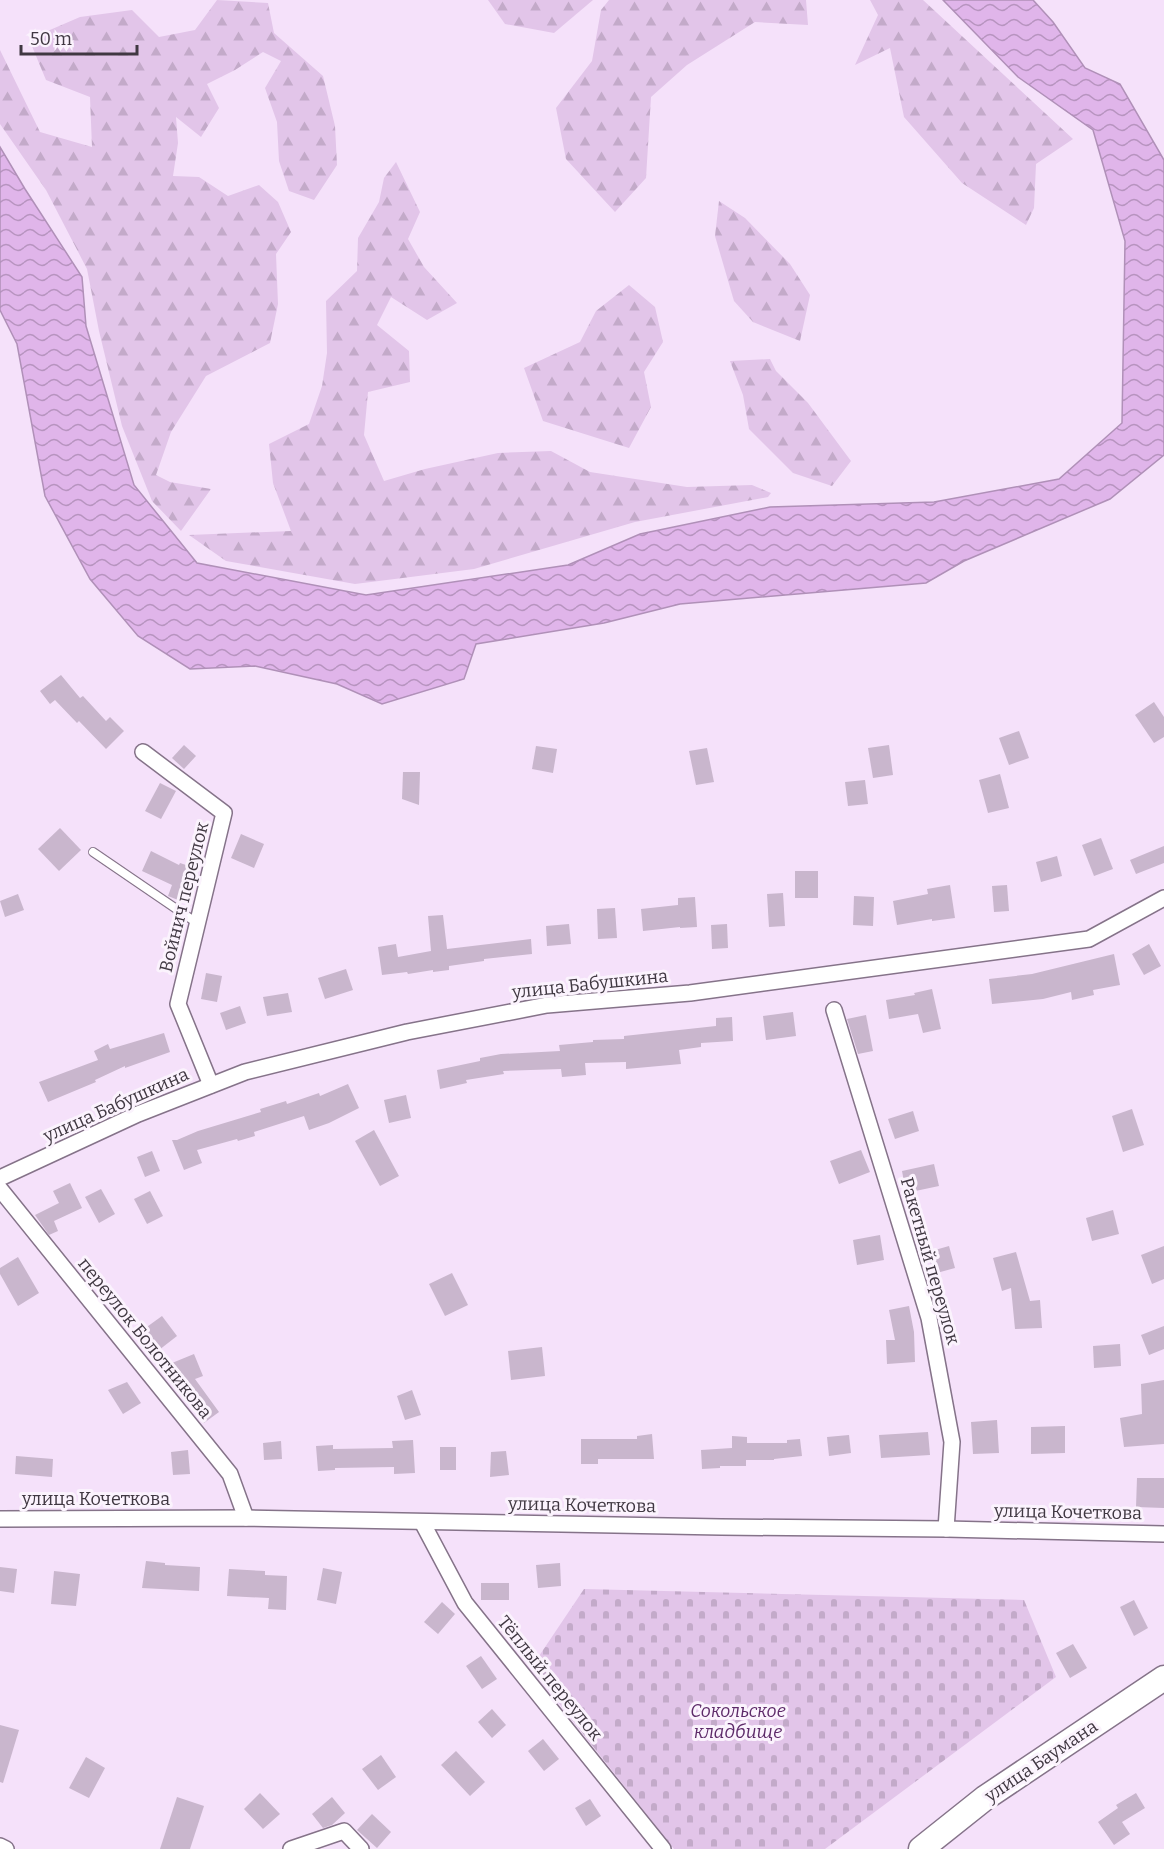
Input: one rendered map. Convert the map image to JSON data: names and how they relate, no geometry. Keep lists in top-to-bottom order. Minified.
{"streets":{"main road":["улица Баумана"],"street":["Войнич переулок","улица Бабушкина","Ракетный переулок","переулок Болотникова","улица Кочеткова","Тёплый переулок"]},"crossings":[["Войнич переулок","улица Бабушкина"],["Ракетный переулок","улица Кочеткова"],["переулок Болотникова","улица Кочеткова"],["улица Кочеткова","Тёплый переулок"]],"parks":["Сокольское кладбище"],"scale_bar":"50 m"}
